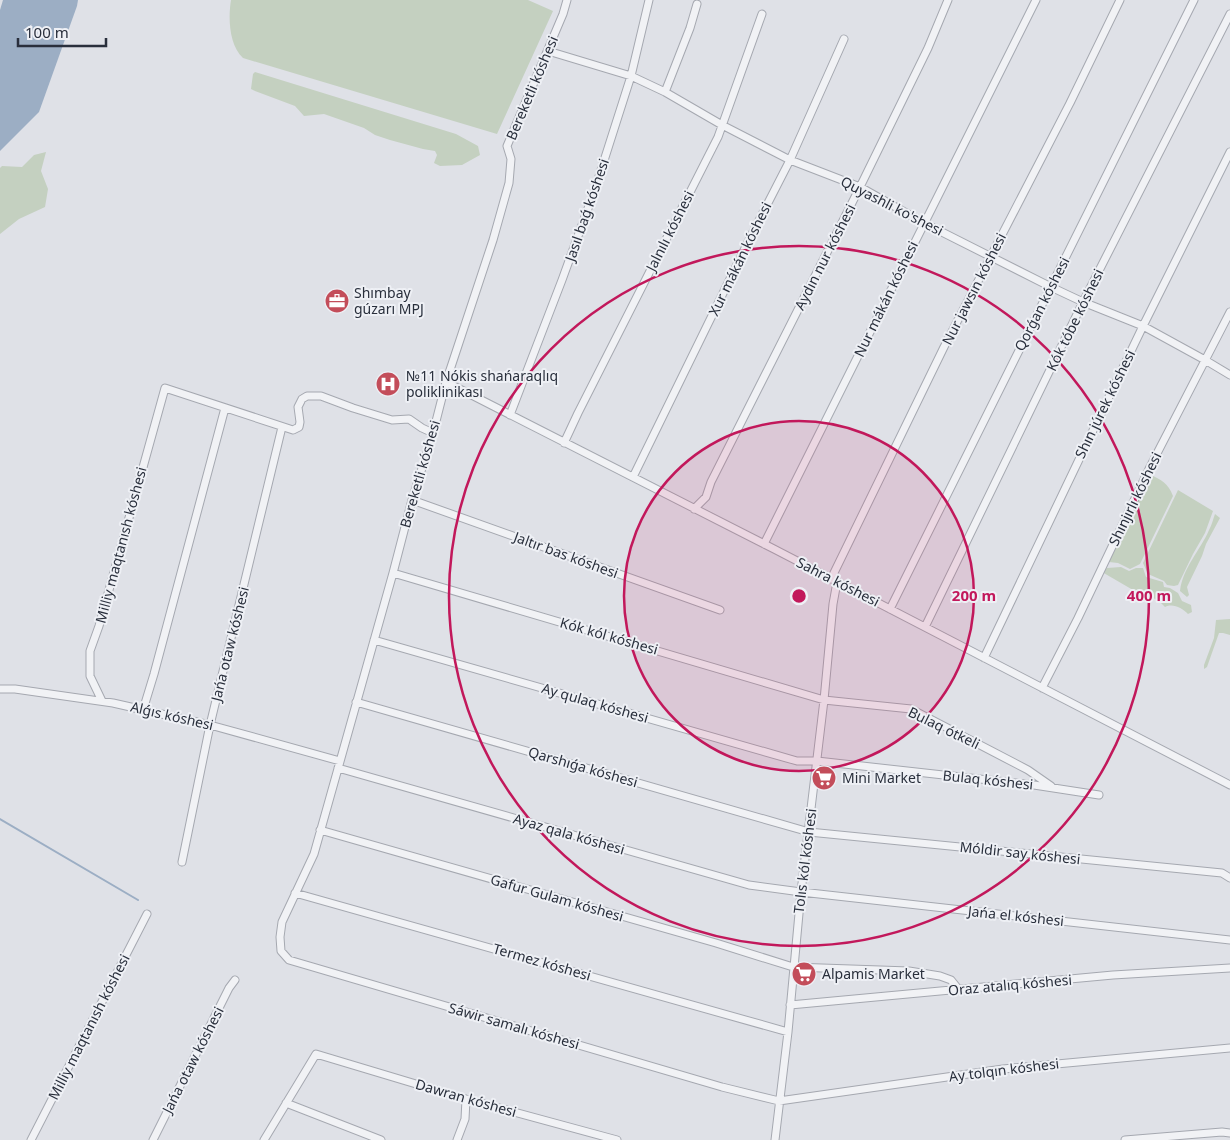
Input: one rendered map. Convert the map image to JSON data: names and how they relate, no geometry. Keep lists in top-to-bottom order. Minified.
{"streets":{"street":["Bereketli kóshesi","Quyashli ko'shesi","Jasıl baǵ kóshesi","Jalnılı kóshesi","Aydın nur kóshesi","Xur mákán kóshesi","Nur jawsın kóshesi","Nur mákán kóshesi","Qorǵan kóshesi","Kók tóbe kóshesi","Shın júrek kóshesi","Shınjırlı kóshesi","Milliy maqtanısh kóshesi","Jaltır bas kóshesi","Sahra kóshesi","Kók kól kóshesi","Jańa otaw kóshesi","Ay qulaq kóshesi","Alǵıs kóshesi","Bulaq ótkeli","Qarshıǵa kóshesi","Bulaq kóshesi","Ayaz qala kóshesi","Móldir say kóshesi","Tolıs kól kóshesi","Gafur Gulam kóshesi","Jańa el kóshesi","Termez kóshesi","Oraz atalıq kóshesi","Sáwir samalı kóshesi","Ay tolqın kóshesi","Dawran kóshesi"]},"crossings":[["Bereketli kóshesi","Quyashli ko'shesi"],["Bereketli kóshesi","Jaltır bas kóshesi"],["Bereketli kóshesi","Sahra kóshesi"],["Bereketli kóshesi","Kók kól kóshesi"],["Bereketli kóshesi","Ay qulaq kóshesi"],["Bereketli kóshesi","Alǵıs kóshesi"],["Bereketli kóshesi","Qarshıǵa kóshesi"],["Bereketli kóshesi","Ayaz qala kóshesi"],["Bereketli kóshesi","Gafur Gulam kóshesi"],["Bereketli kóshesi","Termez kóshesi"],["Bereketli kóshesi","Sáwir samalı kóshesi"],["Quyashli ko'shesi","Jasıl baǵ kóshesi"],["Quyashli ko'shesi","Jalnılı kóshesi"],["Quyashli ko'shesi","Aydın nur kóshesi"],["Quyashli ko'shesi","Xur mákán kóshesi"],["Quyashli ko'shesi","Nur jawsın kóshesi"],["Quyashli ko'shesi","Nur mákán kóshesi"],["Quyashli ko'shesi","Qorǵan kóshesi"],["Quyashli ko'shesi","Kók tóbe kóshesi"],["Quyashli ko'shesi","Shın júrek kóshesi"],["Quyashli ko'shesi","Shınjırlı kóshesi"],["Jasıl baǵ kóshesi","Sahra kóshesi"],["Jalnılı kóshesi","Sahra kóshesi"],["Aydın nur kóshesi","Sahra kóshesi"],["Xur mákán kóshesi","Sahra kóshesi"],["Nur jawsın kóshesi","Sahra kóshesi"],["Nur jawsın kóshesi","Tolıs kól kóshesi"],["Nur mákán kóshesi","Sahra kóshesi"],["Qorǵan kóshesi","Sahra kóshesi"],["Kók tóbe kóshesi","Sahra kóshesi"],["Shın júrek kóshesi","Sahra kóshesi"],["Shınjırlı kóshesi","Sahra kóshesi"],["Milliy maqtanısh kóshesi","Alǵıs kóshesi"],["Sahra kóshesi","Tolıs kól kóshesi"],["Kók kól kóshesi","Bulaq ótkeli"],["Kók kól kóshesi","Tolıs kól kóshesi"],["Jańa otaw kóshesi","Alǵıs kóshesi"],["Ay qulaq kóshesi","Bulaq kóshesi"],["Ay qulaq kóshesi","Tolıs kól kóshesi"],["Alǵıs kóshesi","Ayaz qala kóshesi"],["Bulaq ótkeli","Bulaq kóshesi"],["Bulaq ótkeli","Tolıs kól kóshesi"],["Qarshıǵa kóshesi","Móldir say kóshesi"],["Qarshıǵa kóshesi","Tolıs kól kóshesi"],["Bulaq kóshesi","Tolıs kól kóshesi"],["Ayaz qala kóshesi","Tolıs kól kóshesi"],["Ayaz qala kóshesi","Jańa el kóshesi"],["Móldir say kóshesi","Tolıs kól kóshesi"],["Tolıs kól kóshesi","Gafur Gulam kóshesi"],["Tolıs kól kóshesi","Jańa el kóshesi"],["Tolıs kól kóshesi","Termez kóshesi"],["Tolıs kól kóshesi","Oraz atalıq kóshesi"],["Tolıs kól kóshesi","Sáwir samalı kóshesi"],["Tolıs kól kóshesi","Ay tolqın kóshesi"],["Gafur Gulam kóshesi","Oraz atalıq kóshesi"],["Sáwir samalı kóshesi","Ay tolqın kóshesi"]],"places":{"office":["Shımbay gúzarı MPJ"],"hospital":["№11 Nókis shańaraqlıq poliklinikası"],"supermarket":["Mini Market","Alpamis Market"]},"scale_bar":"100 m","rings":["200 m","400 m"]}
